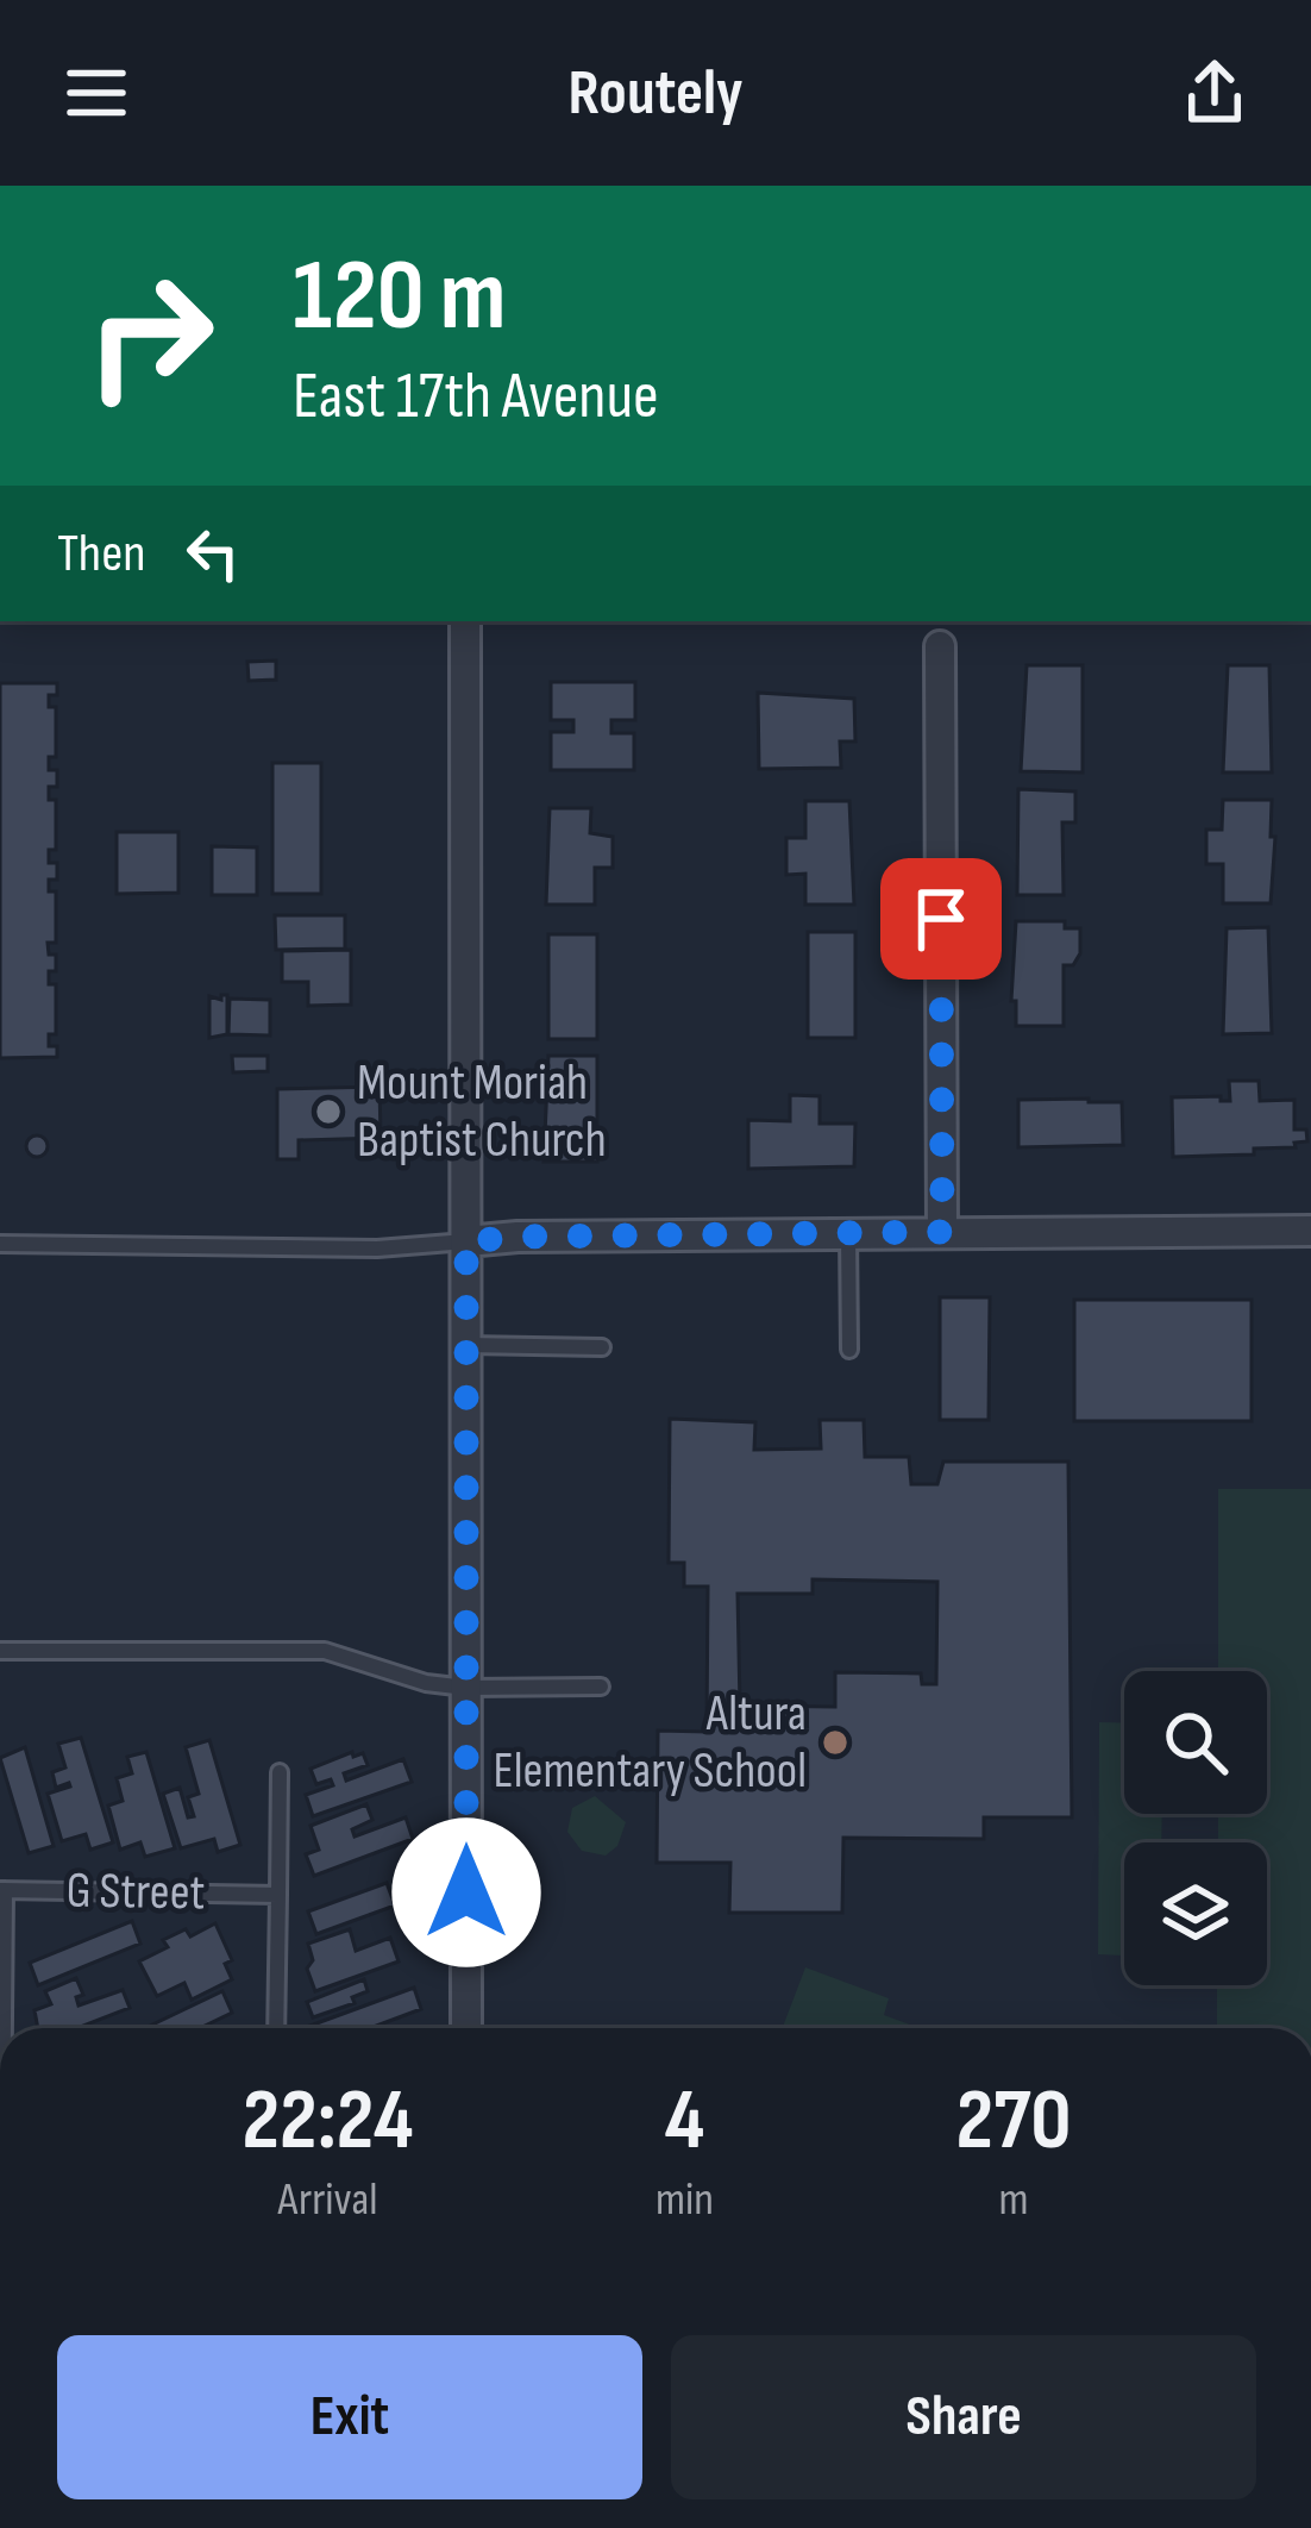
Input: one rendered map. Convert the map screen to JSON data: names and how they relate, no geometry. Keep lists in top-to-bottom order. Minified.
{"streets":{"lane":["G Street"]},"places":["Mount Moriah Baptist Church","Altura Elementary School"],"page":{"header":"Routely","turn":["120 m","East 17th Avenue"],"then":"Then","eta":["22:24","Arrival","4","min","270","m"],"buttons":["Exit","Share"]}}
